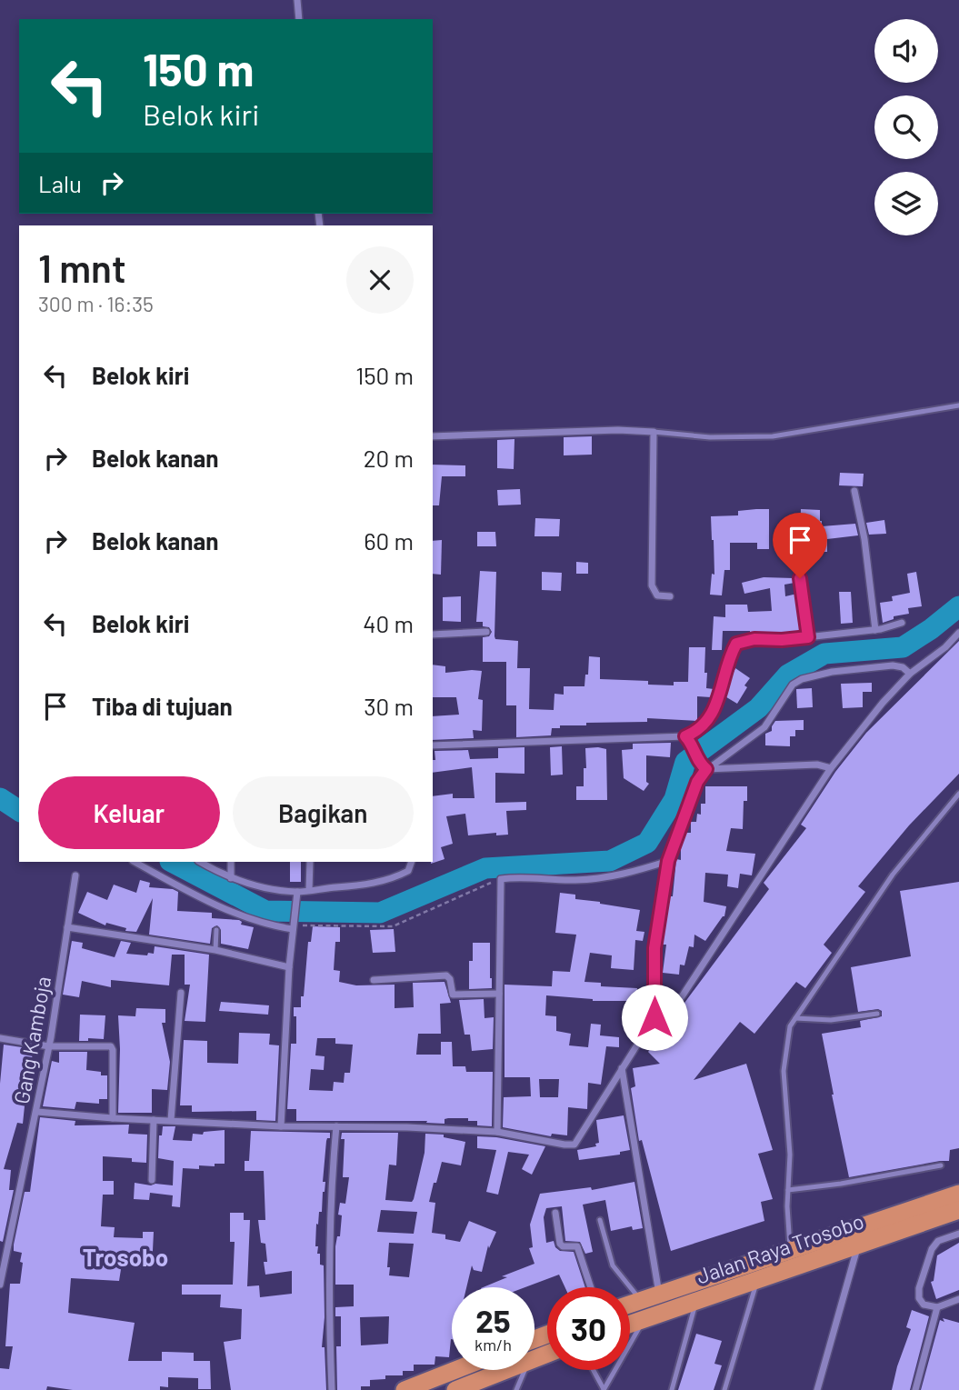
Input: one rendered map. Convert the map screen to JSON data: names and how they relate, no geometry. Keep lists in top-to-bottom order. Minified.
{"streets":{"highway":["Jalan Raya Trosobo"],"street":["Gang Kamboja"]},"districts":["Trosobo"],"page":{"turn":["150 m","Belok kiri"],"then":"Lalu","heading":["1 mnt","300 m · 16:35"],"list":[{"name":"Belok kiri","value":"150 m"},{"name":"Belok kanan","value":"20 m"},{"name":"Belok kanan","value":"60 m"},{"name":"Belok kiri","value":"40 m"},{"name":"Tiba di tujuan","value":"30 m"}],"buttons":["Keluar","Bagikan"],"speed":"25 km/h","limit":"30"}}
